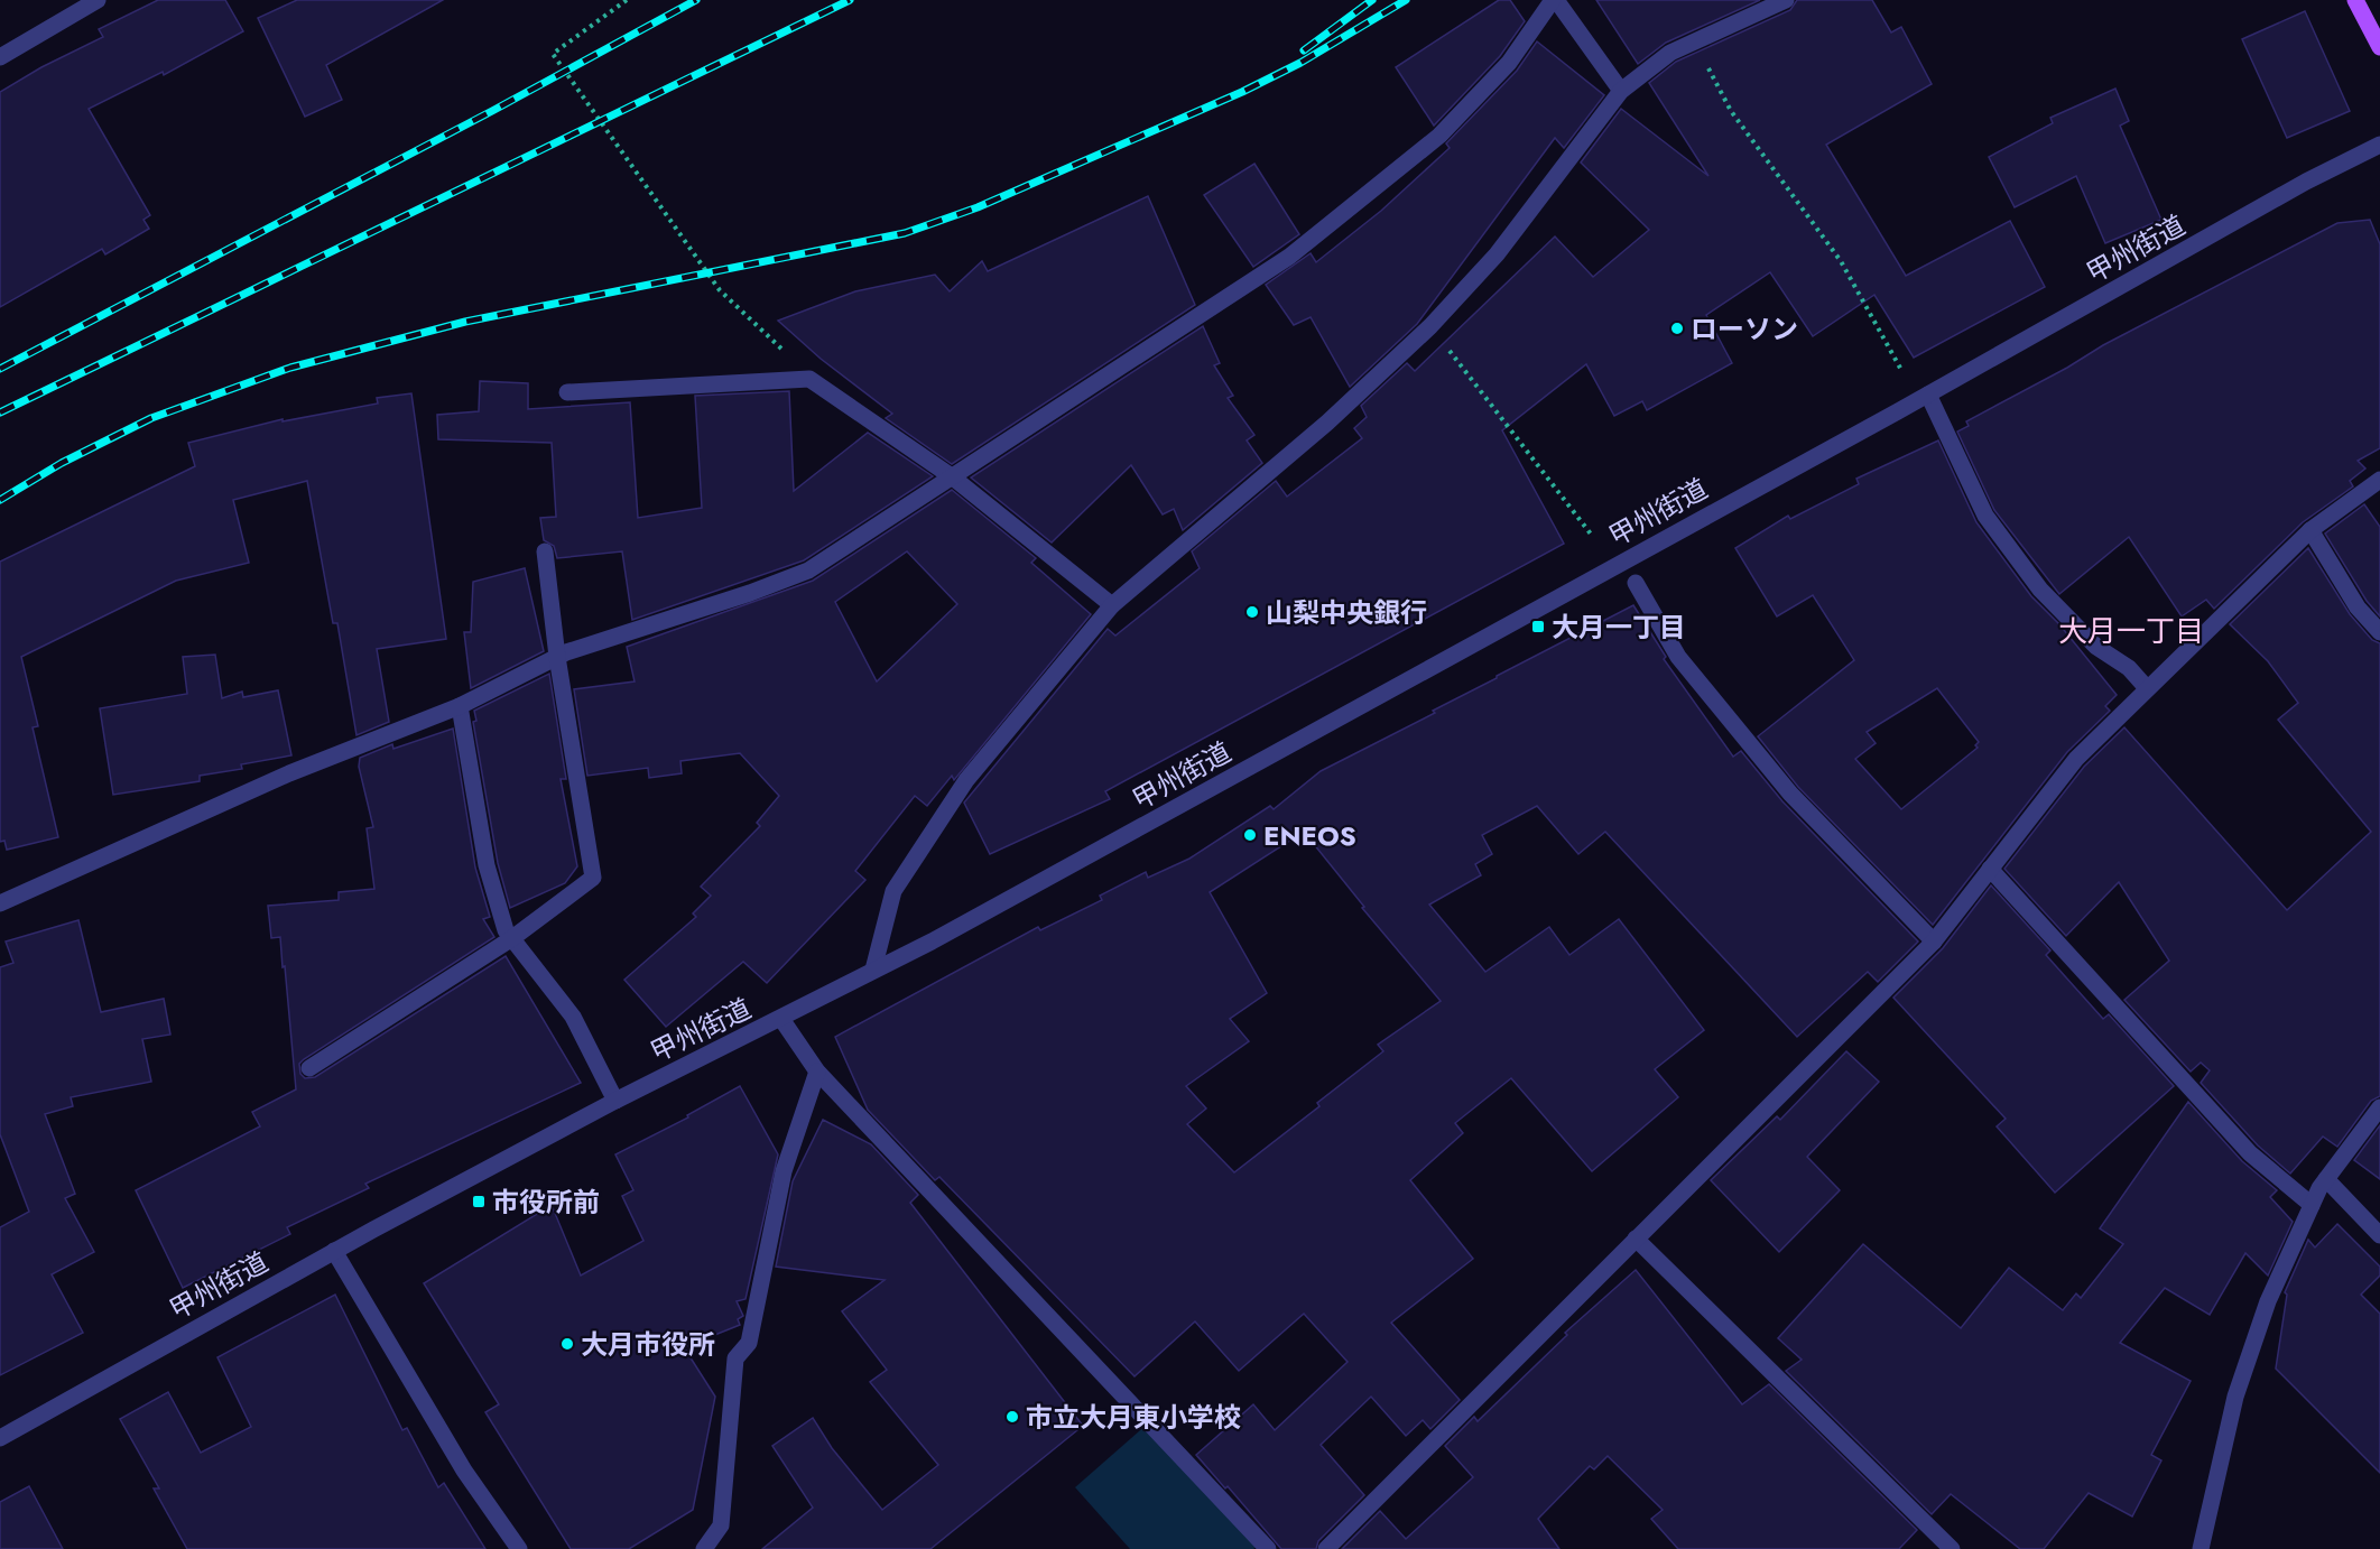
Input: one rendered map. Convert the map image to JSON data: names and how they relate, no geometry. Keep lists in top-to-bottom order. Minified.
{"streets":{"street":["甲州街道"]},"districts":["大月一丁目"],"places":{"other":["ローソン","山梨中央銀行","ENEOS","大月市役所","市立大月東小学校"],"transit":["大月一丁目","市役所前"]}}
